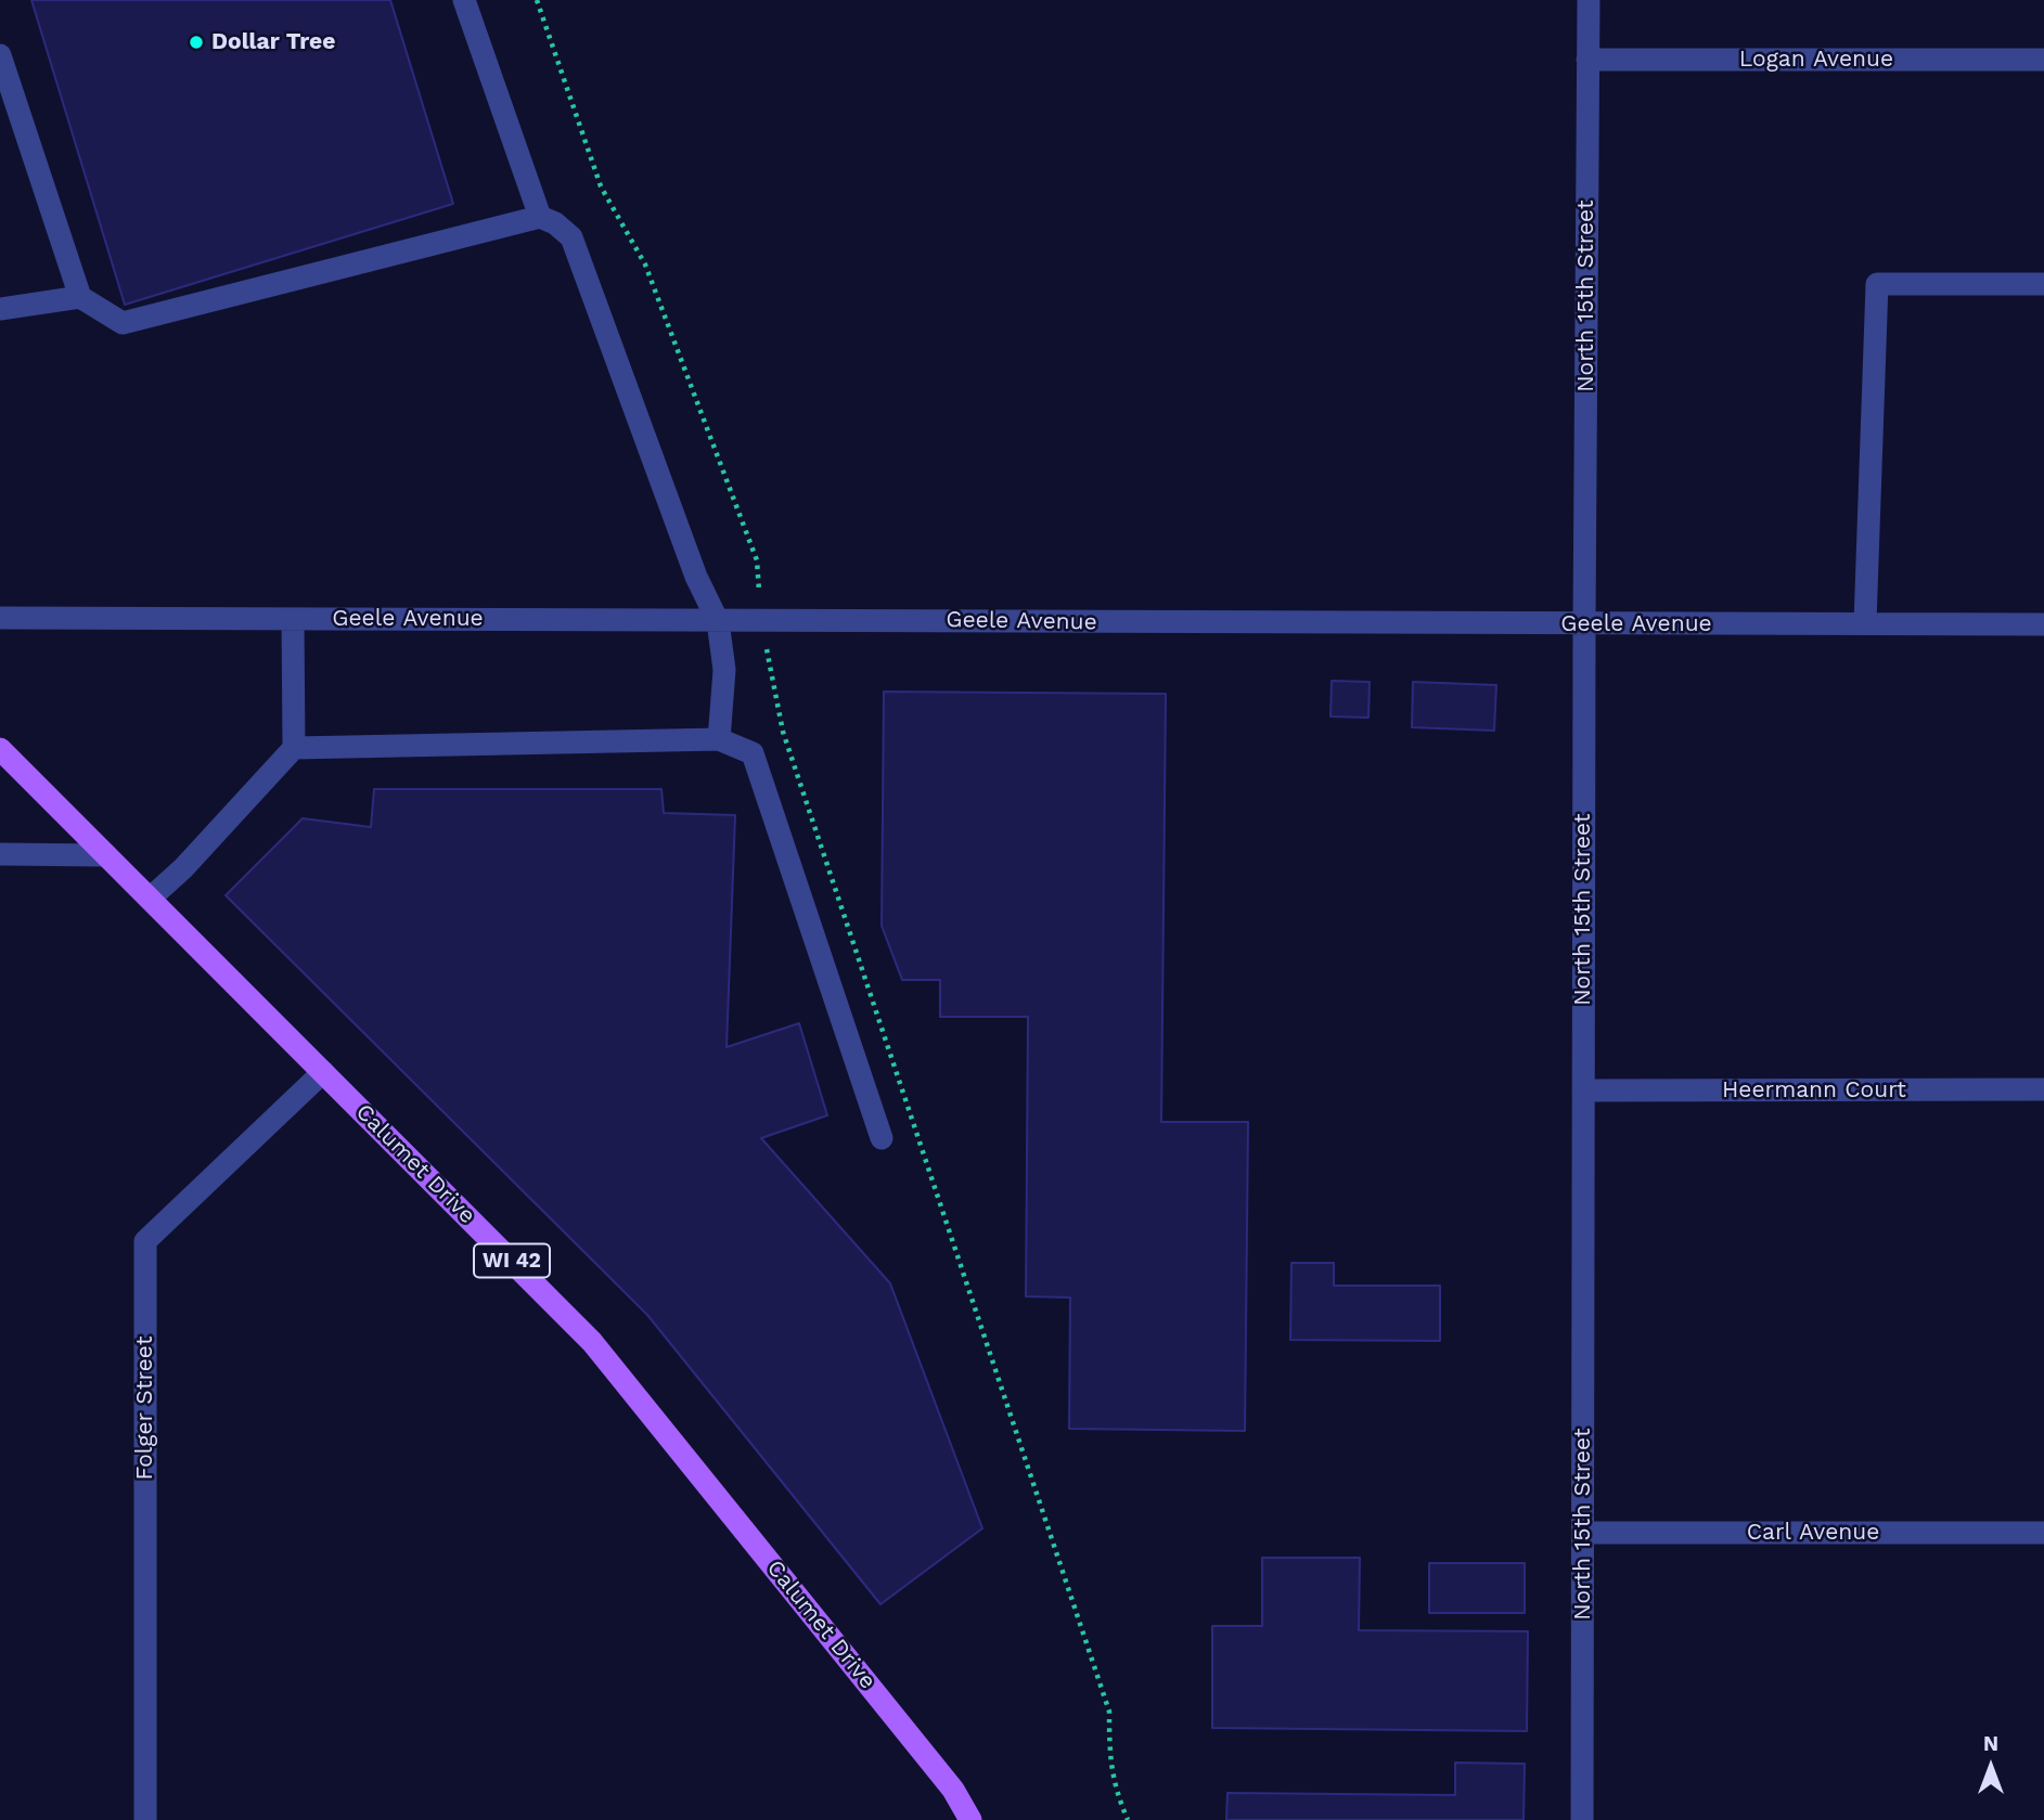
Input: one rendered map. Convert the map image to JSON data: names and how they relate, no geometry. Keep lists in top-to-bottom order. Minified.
{"streets":{"main road":["Calumet Drive","WI 42"],"street":["Logan Avenue","North 15th Street","Geele Avenue","Heermann Court","Folger Street","Carl Avenue"]},"crossings":[["Logan Avenue","North 15th Street"],["North 15th Street","Geele Avenue"],["North 15th Street","Heermann Court"],["North 15th Street","Carl Avenue"],["Calumet Drive","Folger Street"]],"places":["Dollar Tree"],"north":"top"}
